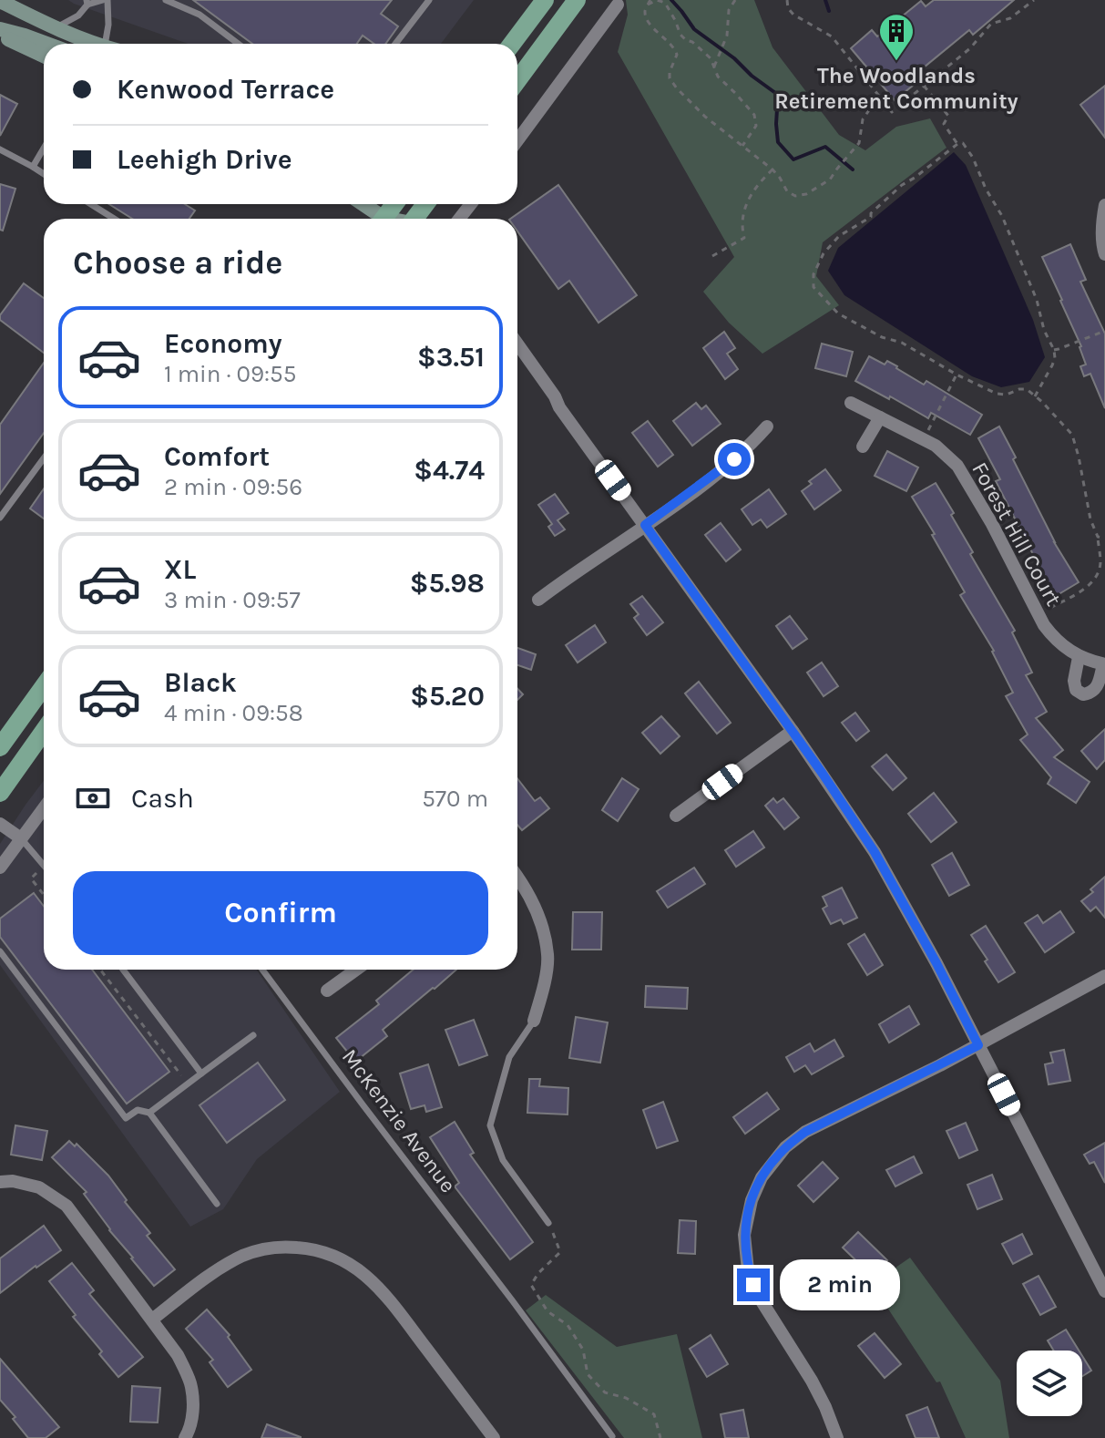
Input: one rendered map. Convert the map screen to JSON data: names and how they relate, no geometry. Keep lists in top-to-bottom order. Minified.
{"streets":{"street":["Forest Hill Court"],"lane":["McKenzie Avenue"]},"places":{"building":["The Woodlands Retirement Community"]},"page":{"banner":["Kenwood Terrace","Leehigh Drive"],"heading":"Choose a ride","list":[{"name":"Economy","note":"1 min · 09:55","value":"$3.51"},{"name":"Comfort","note":"2 min · 09:56","value":"$4.74"},{"name":"XL","note":"3 min · 09:57","value":"$5.98"},{"name":"Black","note":"4 min · 09:58","value":"$5.20"}],"pay":["Cash","570 m"],"buttons":"Confirm","bubble":"2 min"}}
